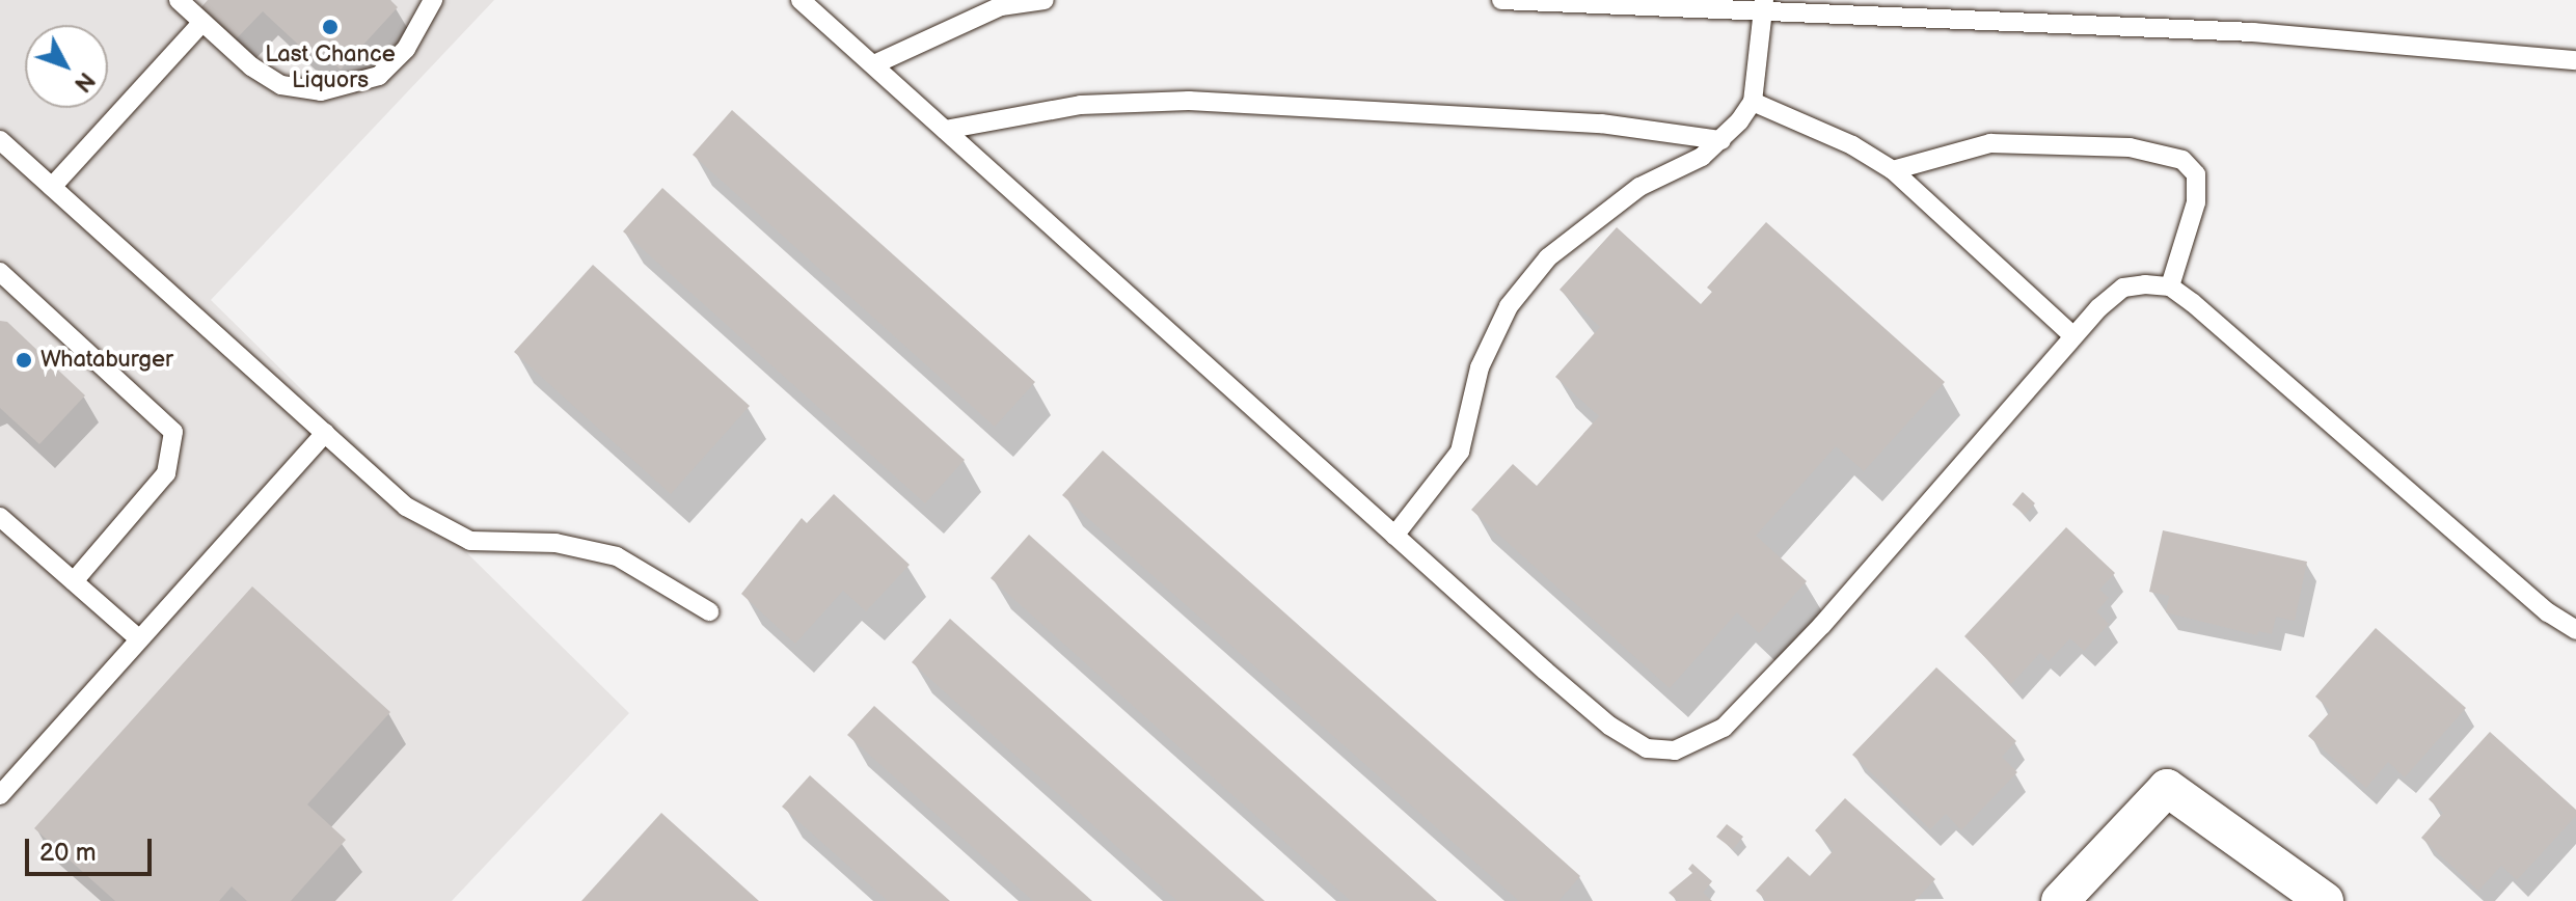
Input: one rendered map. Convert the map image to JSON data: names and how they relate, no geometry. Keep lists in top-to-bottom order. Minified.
{"places":["Last Chance Liquors","Whataburger"],"scale_bar":"20 m","north":"bottom right"}
